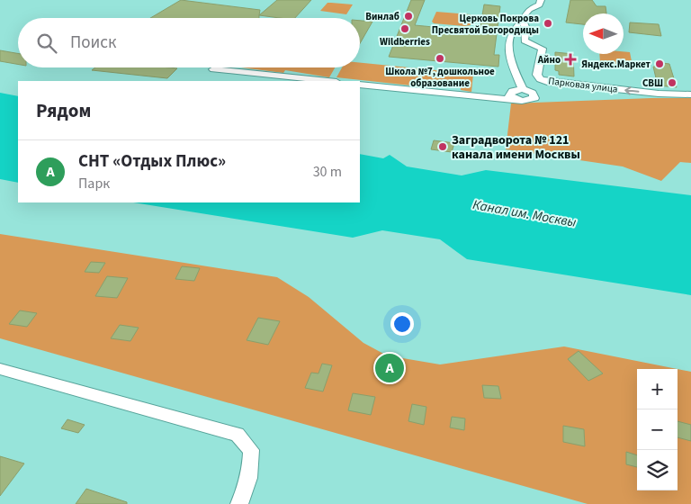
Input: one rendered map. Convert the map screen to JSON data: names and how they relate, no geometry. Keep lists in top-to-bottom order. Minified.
{"streets":{"street":["Парковая улица"]},"water":["Канал им. Москвы"],"places":{"other":["Винлаб","Церковь Покрова Пресвятой Богородицы","Wildberries","Школа №7, дошкольное образование","Яндекс.Маркет","СВШ","Заградворота № 121 канала имени Москвы"],"health":["Айно"]},"north":"left","page":{"search":"Поиск","heading":"Рядом","list":[{"mark":"A","name":"СНТ «Отдых Плюс»","note":"Парк","value":"30 m"}],"pins":"A","map_buttons":["+","−"]}}
